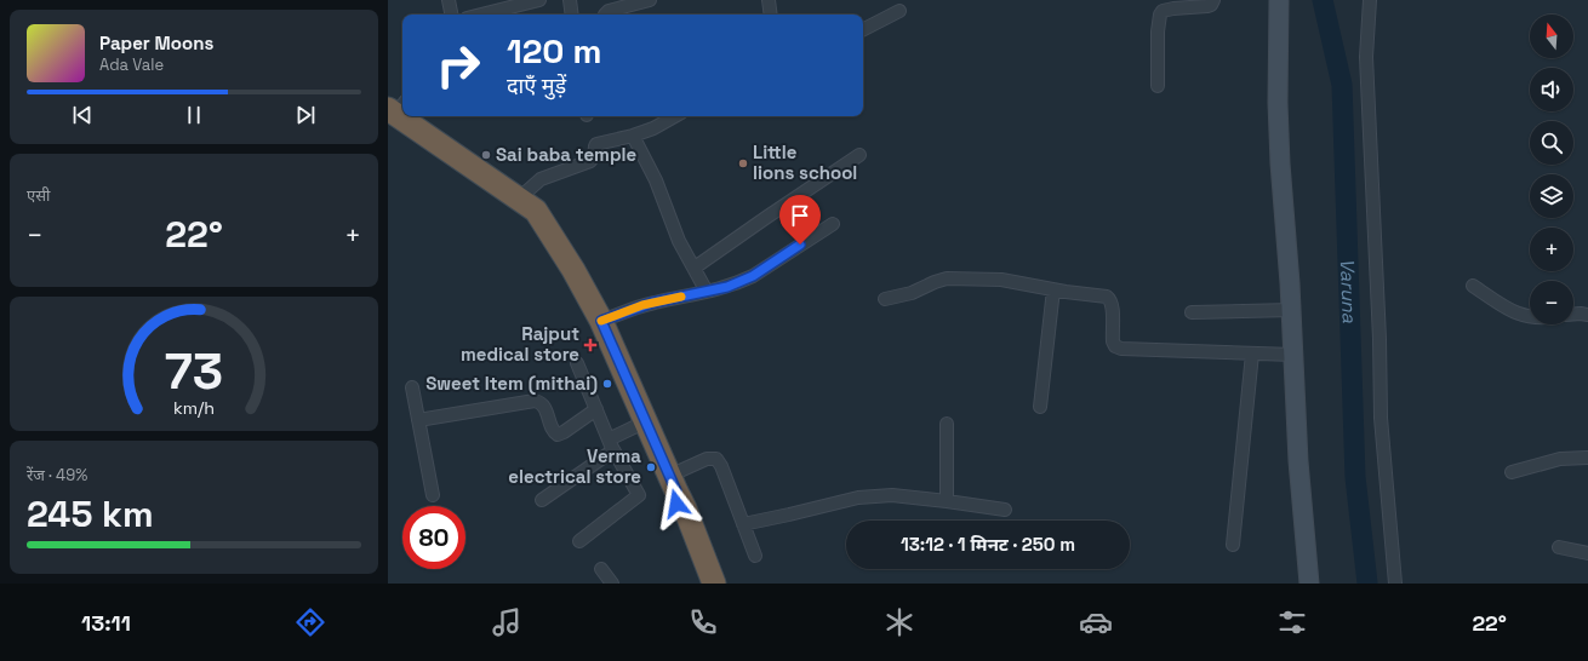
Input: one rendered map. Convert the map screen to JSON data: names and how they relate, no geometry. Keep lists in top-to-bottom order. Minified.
{"water":["Varuna"],"places":{"other":["Sai baba temple","Little lions school","Sweet Item (mithai)","Verma electrical store"],"health":["Rajput medical store"]},"north":"top","page":{"map_buttons":["+","−"],"turn":["120 m","दाएँ मुड़ें"],"song":["Paper Moons","Ada Vale"],"tile":["एसी",["रेंज · 49%","245 km"]],"heat":["−","22°","+"],"limit":"80","trip":"13:12 · 1 मिनट · 250 m","tabs":["13:11","22°"],"gauge":["73","km/h"]}}
